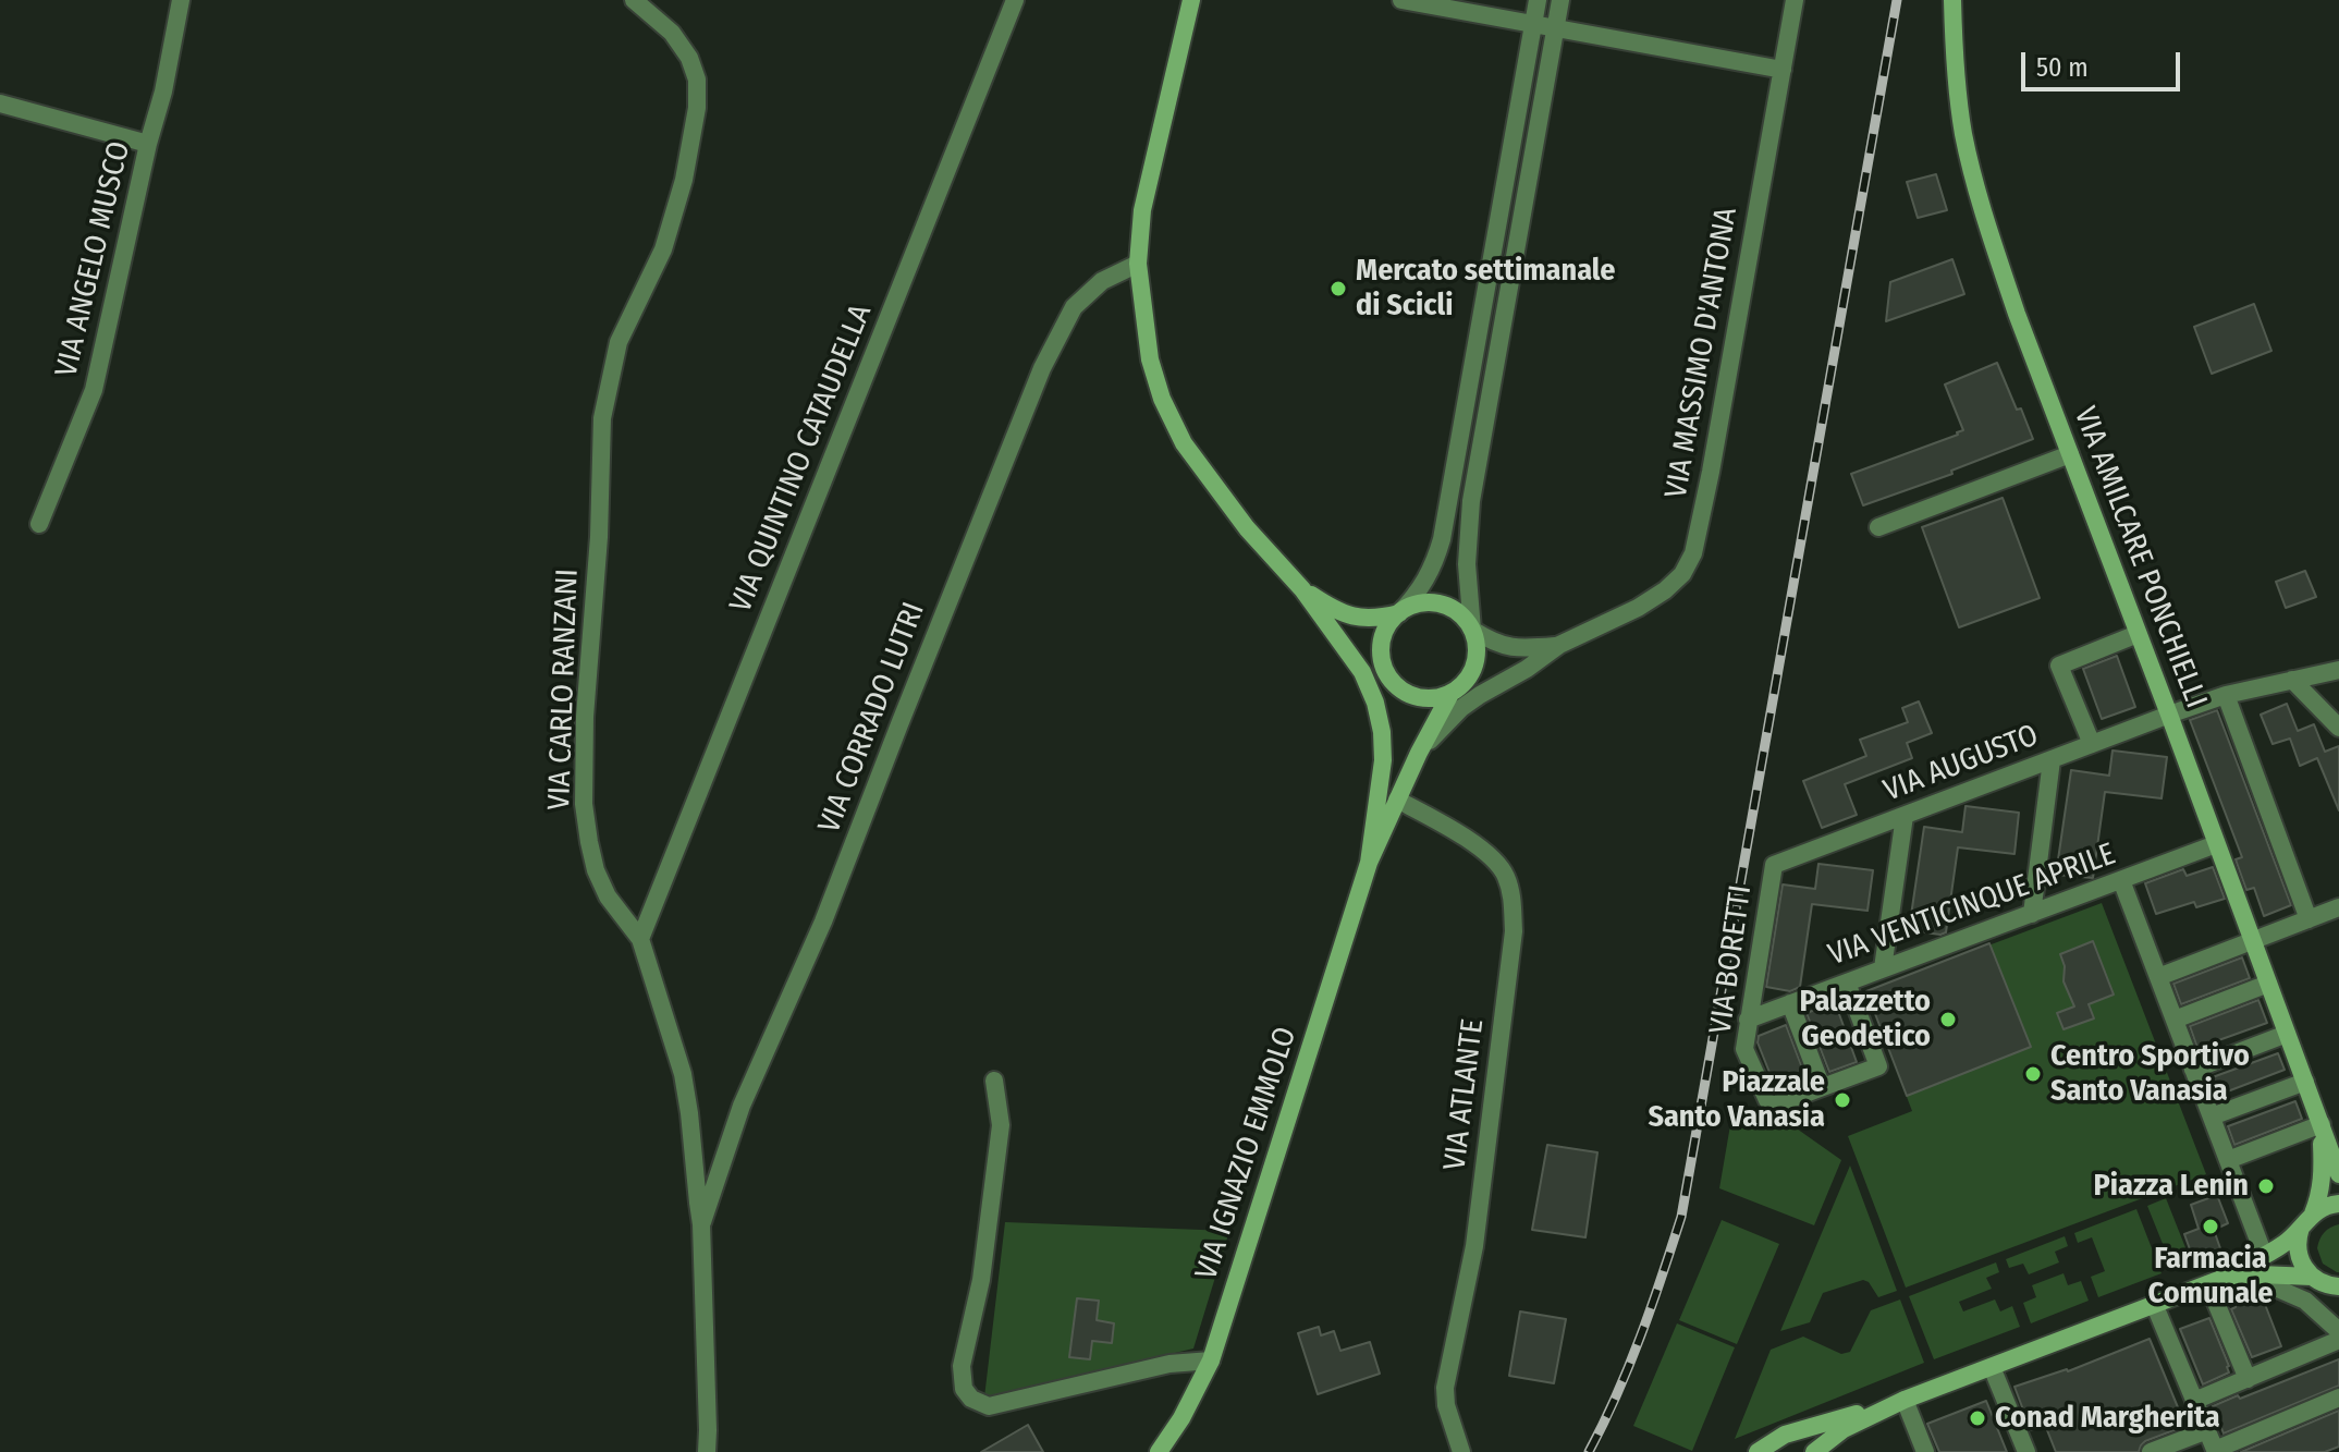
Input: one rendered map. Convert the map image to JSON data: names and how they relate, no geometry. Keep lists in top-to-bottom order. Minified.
{"streets":{"street":["VIA ANGELO MUSCO","VIA MASSIMO D'ANTONA","VIA QUINTINO CATAUDELLA","VIA AMILCARE PONCHIELLI","VIA CARLO RANZANI","VIA CORRADO LUTRI","VIA AUGUSTO","VIA VENTICINQUE APRILE","VIA BORETTI","VIA ATLANTE","VIA IGNAZIO EMMOLO"]},"crossings":[["VIA QUINTINO CATAUDELLA","VIA CARLO RANZANI"],["VIA AMILCARE PONCHIELLI","VIA AUGUSTO"],["VIA AMILCARE PONCHIELLI","VIA VENTICINQUE APRILE"],["VIA CARLO RANZANI","VIA CORRADO LUTRI"],["VIA AUGUSTO","VIA BORETTI"],["VIA VENTICINQUE APRILE","VIA BORETTI"]],"places":["Mercato settimanale di Scicli","Palazzetto Geodetico","Centro Sportivo Santo Vanasia","Piazzale Santo Vanasia","Piazza Lenin","Farmacia Comunale","Conad Margherita"],"scale_bar":"50 m"}
